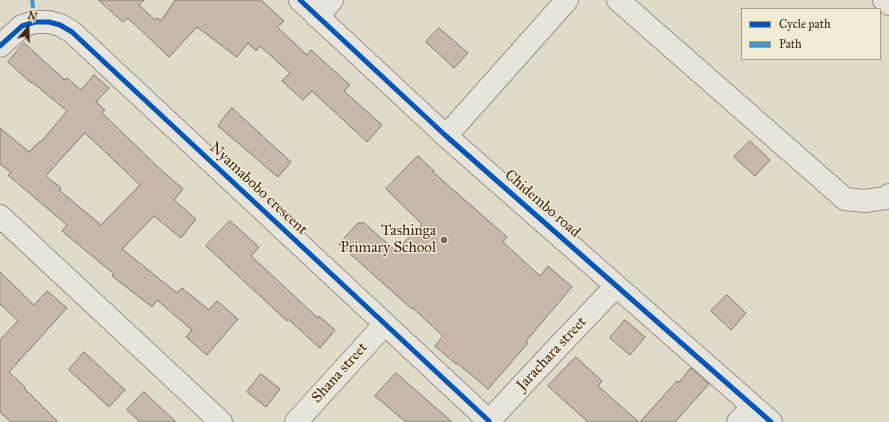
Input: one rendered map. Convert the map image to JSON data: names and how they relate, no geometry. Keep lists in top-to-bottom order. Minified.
{"streets":{"street":["Nyamabobo crescent","Chidembo road","Jarachara street","Shana street"]},"crossings":[["Nyamabobo crescent","Jarachara street"],["Nyamabobo crescent","Shana street"],["Chidembo road","Jarachara street"]],"places":["Tashinga Primary School"],"legend":["Cycle path","Path"],"north":"top"}
